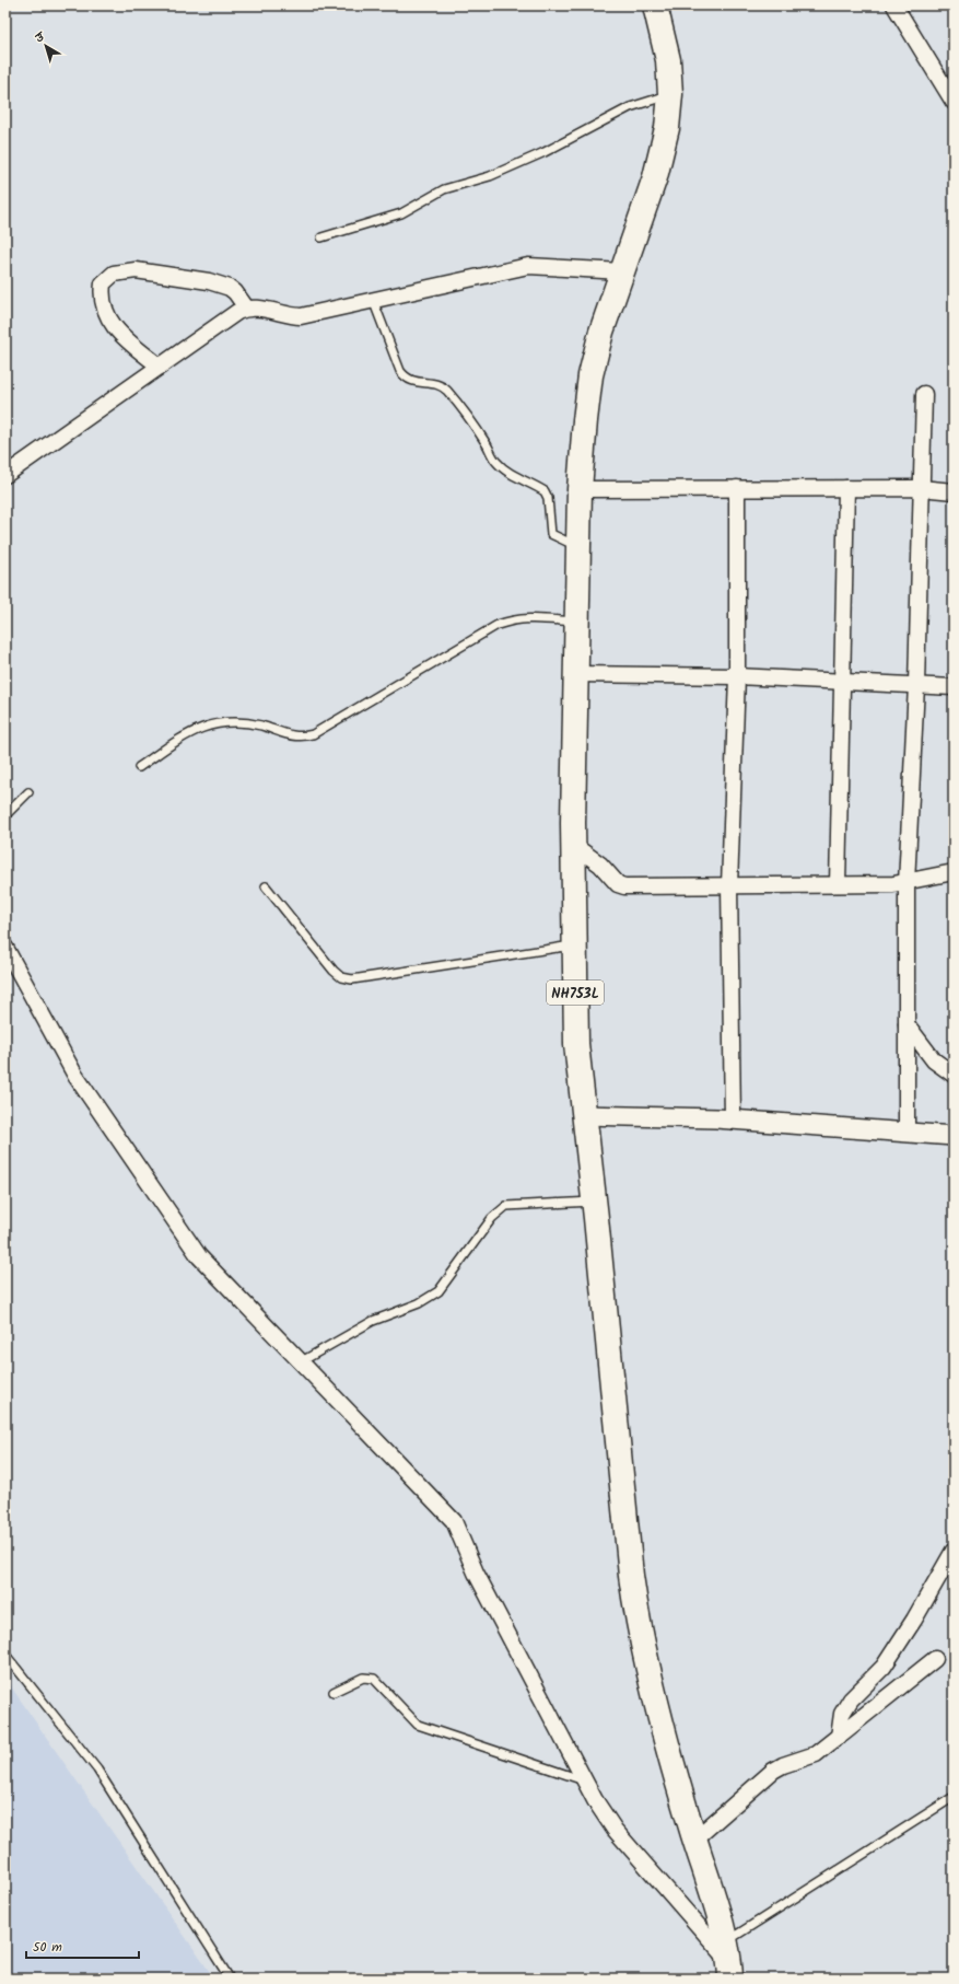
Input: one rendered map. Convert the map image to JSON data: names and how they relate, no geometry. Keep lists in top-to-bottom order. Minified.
{"streets":{"highway":["NH753L"]},"scale_bar":"50 m","north":"top left"}
